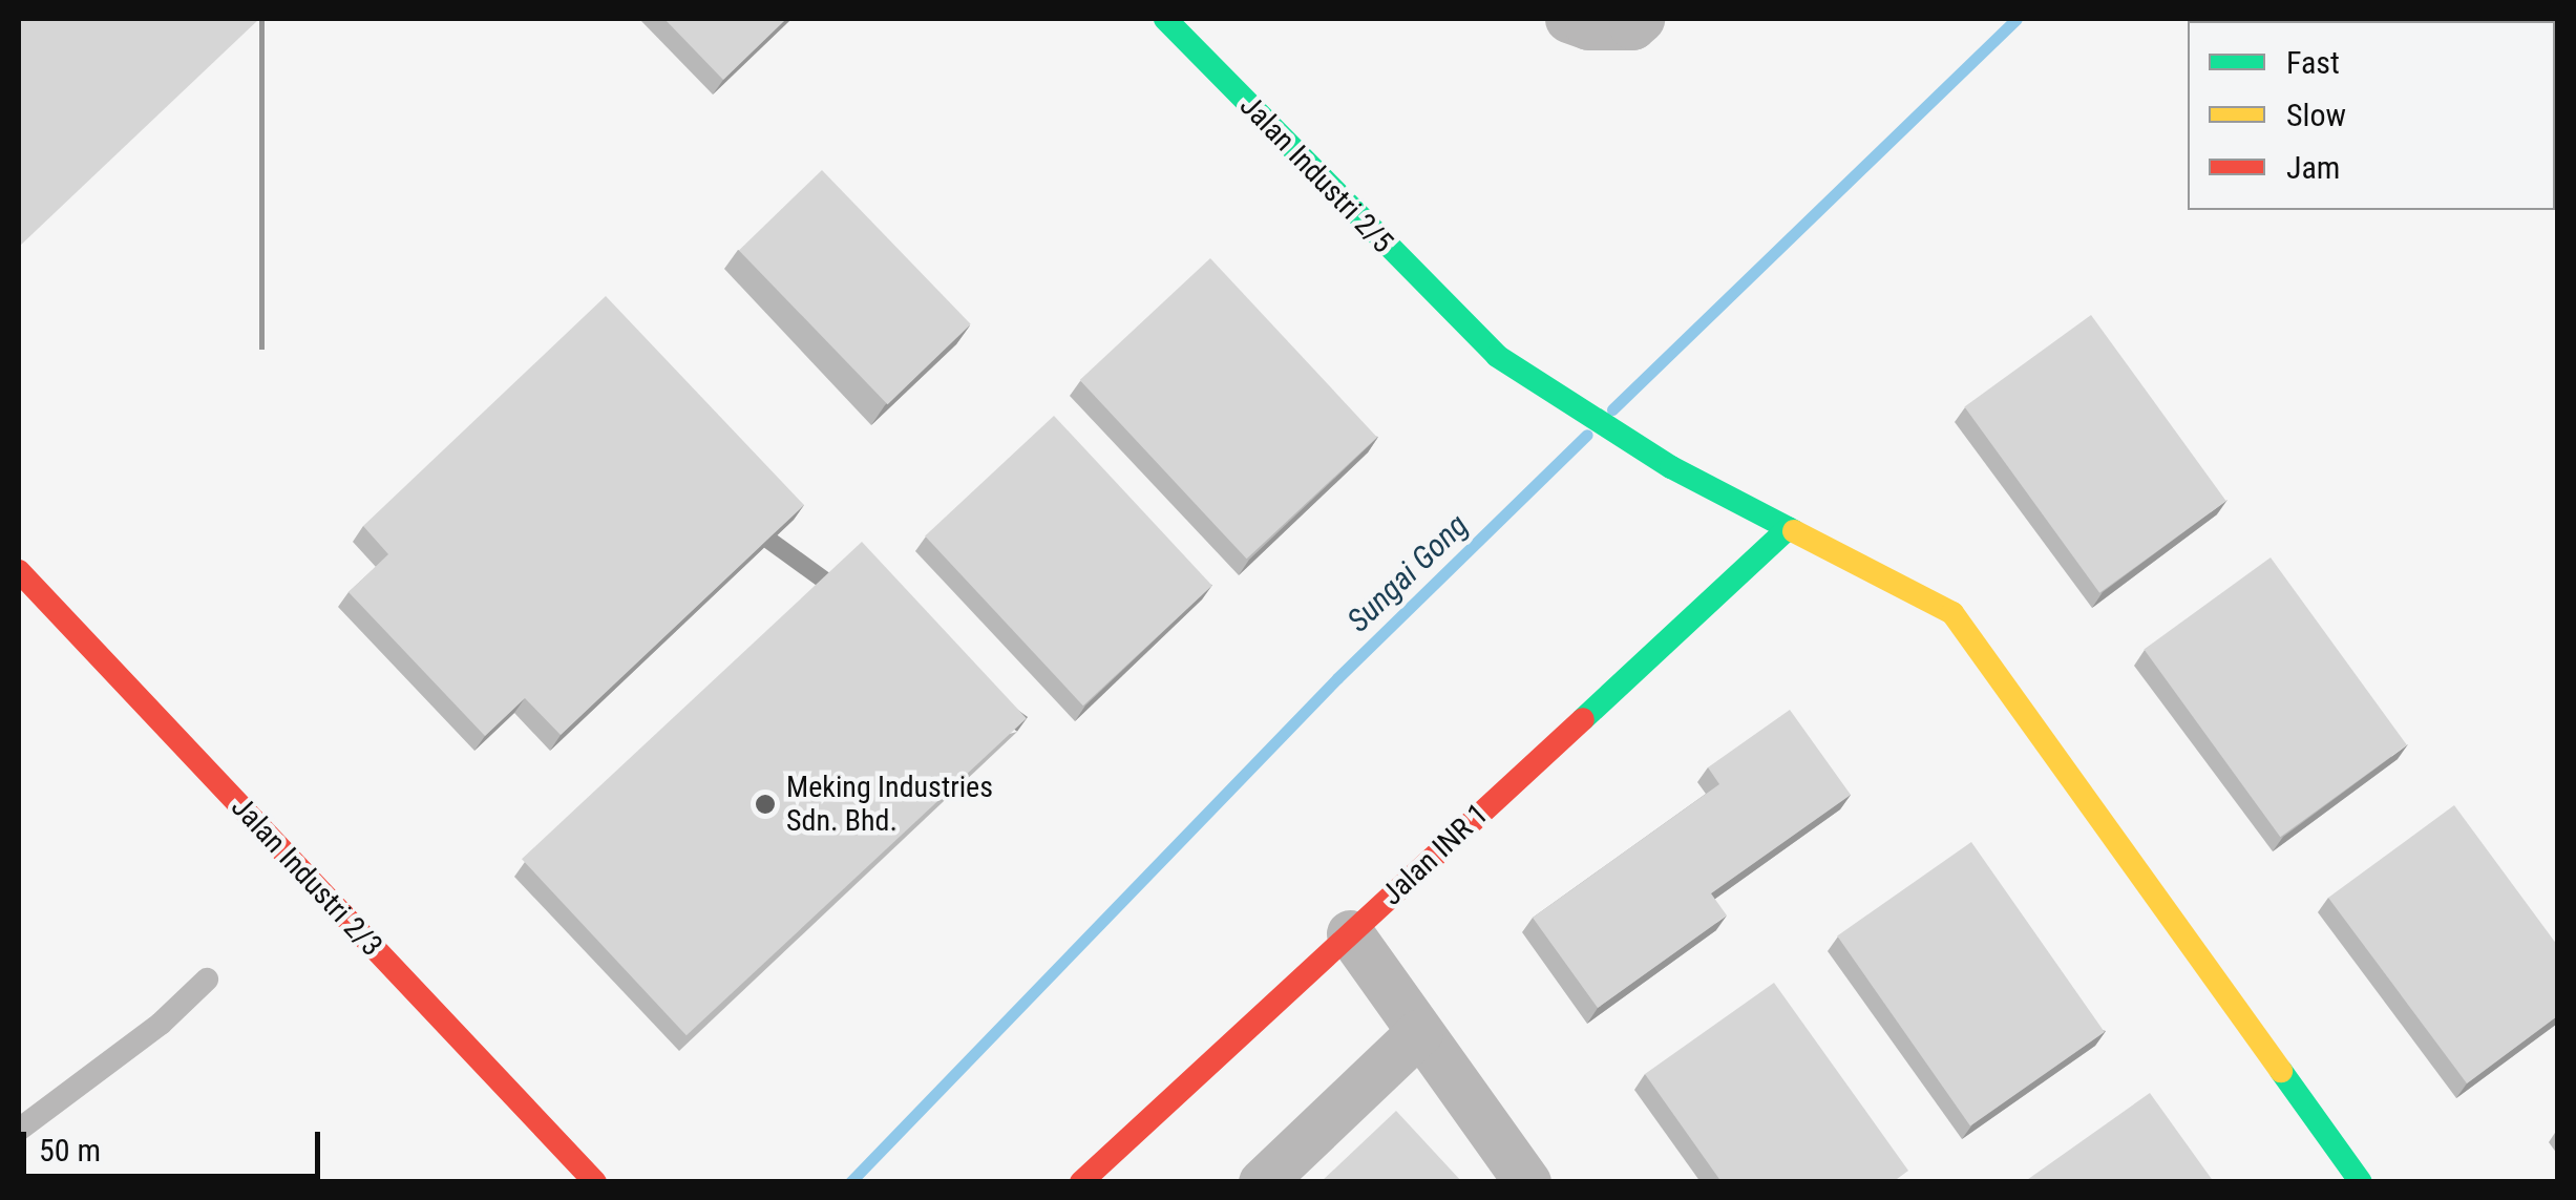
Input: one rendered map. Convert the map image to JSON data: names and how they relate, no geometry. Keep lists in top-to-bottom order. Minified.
{"streets":{"street":["Jalan Industri 2/5","Jalan INR 1","Jalan Industri 2/3"]},"crossings":[["Jalan Industri 2/5","Jalan INR 1"]],"water":["Sungai Gong"],"places":["Meking Industries Sdn. Bhd."],"legend":["Fast","Slow","Jam"],"scale_bar":"50 m"}
